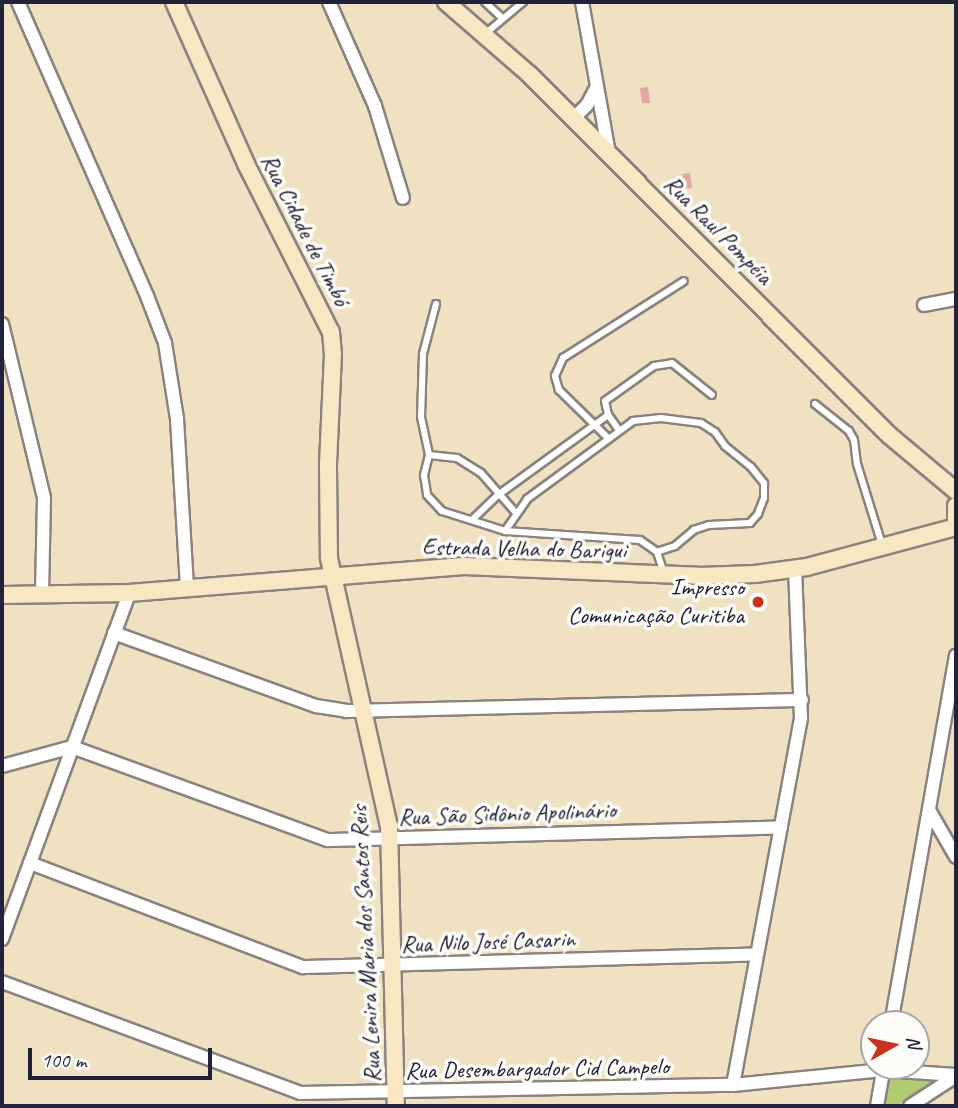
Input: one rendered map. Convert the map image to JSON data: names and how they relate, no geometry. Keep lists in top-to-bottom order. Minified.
{"streets":{"main road":["Rua Cidade de Timbó","Rua Raul Pompéia","Estrada Velha do Barigui","Rua Lenira Maria dos Santos Reis"],"street":["Rua São Sidônio Apolinário","Rua Nilo José Casarin","Rua Desembargador Cid Campelo"]},"crossings":[["Rua Cidade de Timbó","Estrada Velha do Barigui"],["Rua Cidade de Timbó","Rua Lenira Maria dos Santos Reis"],["Estrada Velha do Barigui","Rua Lenira Maria dos Santos Reis"],["Rua São Sidônio Apolinário","Rua Lenira Maria dos Santos Reis"],["Rua Nilo José Casarin","Rua Lenira Maria dos Santos Reis"],["Rua Lenira Maria dos Santos Reis","Rua Desembargador Cid Campelo"]],"places":["Impresso Comunicação Curitiba"],"scale_bar":"100 m","north":"right"}
